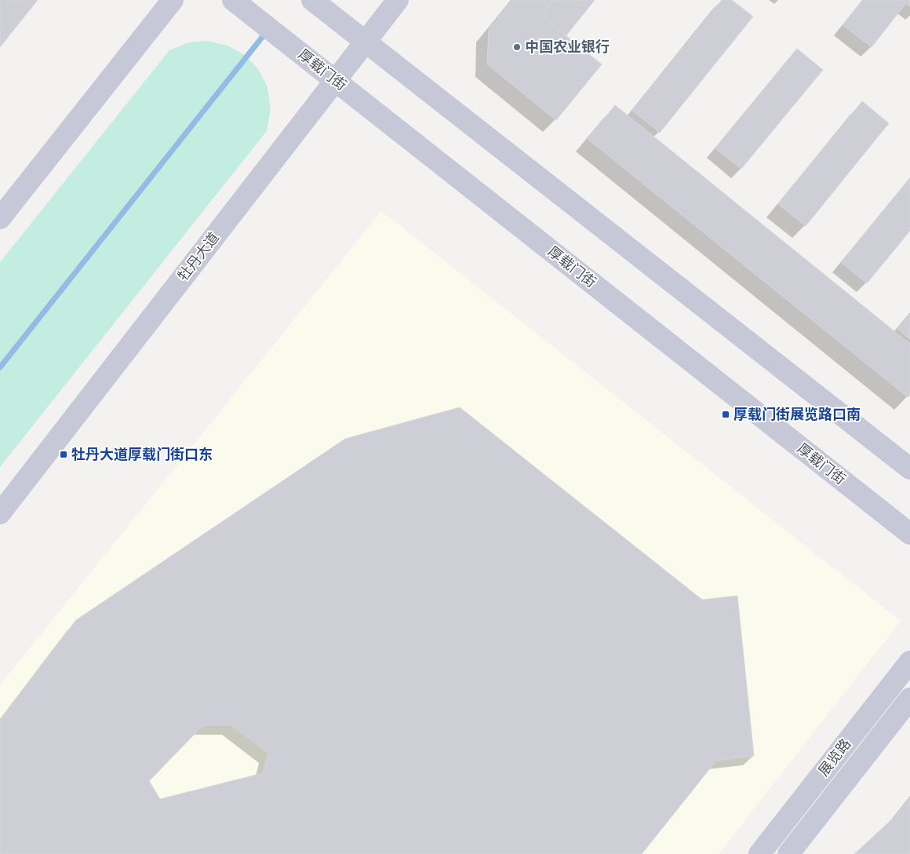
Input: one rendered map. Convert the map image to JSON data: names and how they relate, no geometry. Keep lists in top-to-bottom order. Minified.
{"streets":{"main road":["厚载门街","牡丹大道","展览路"]},"crossings":[["厚载门街","牡丹大道"]],"places":{"other":["中国农业银行"],"transit":["厚载门街展览路口南","牡丹大道厚载门街口东"]}}
